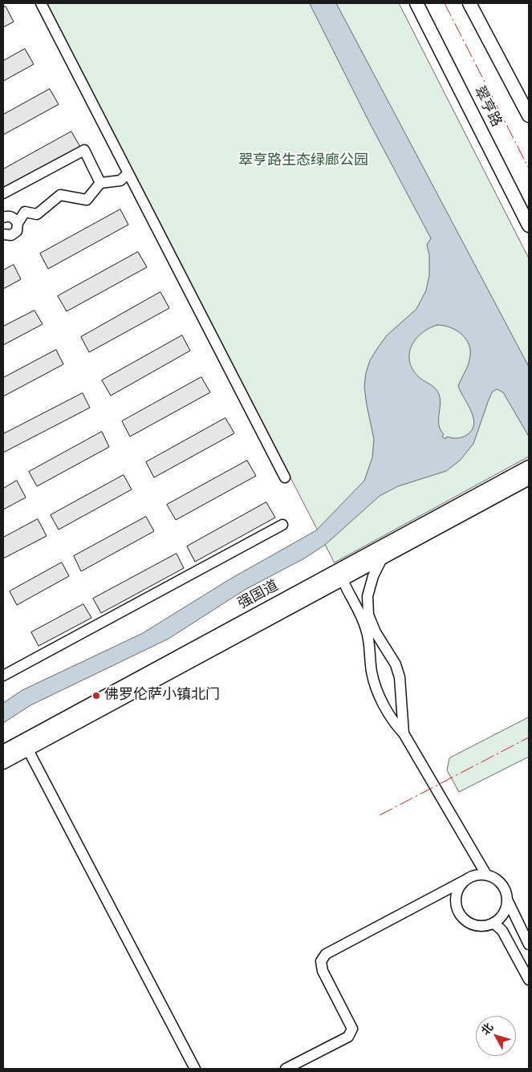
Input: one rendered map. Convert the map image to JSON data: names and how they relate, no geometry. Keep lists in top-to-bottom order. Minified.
{"streets":{"main road":["翠亨路","强国道"]},"parks":["翠亨路生态绿廊公园"],"places":["佛罗伦萨小镇北门"],"north":"top left"}
